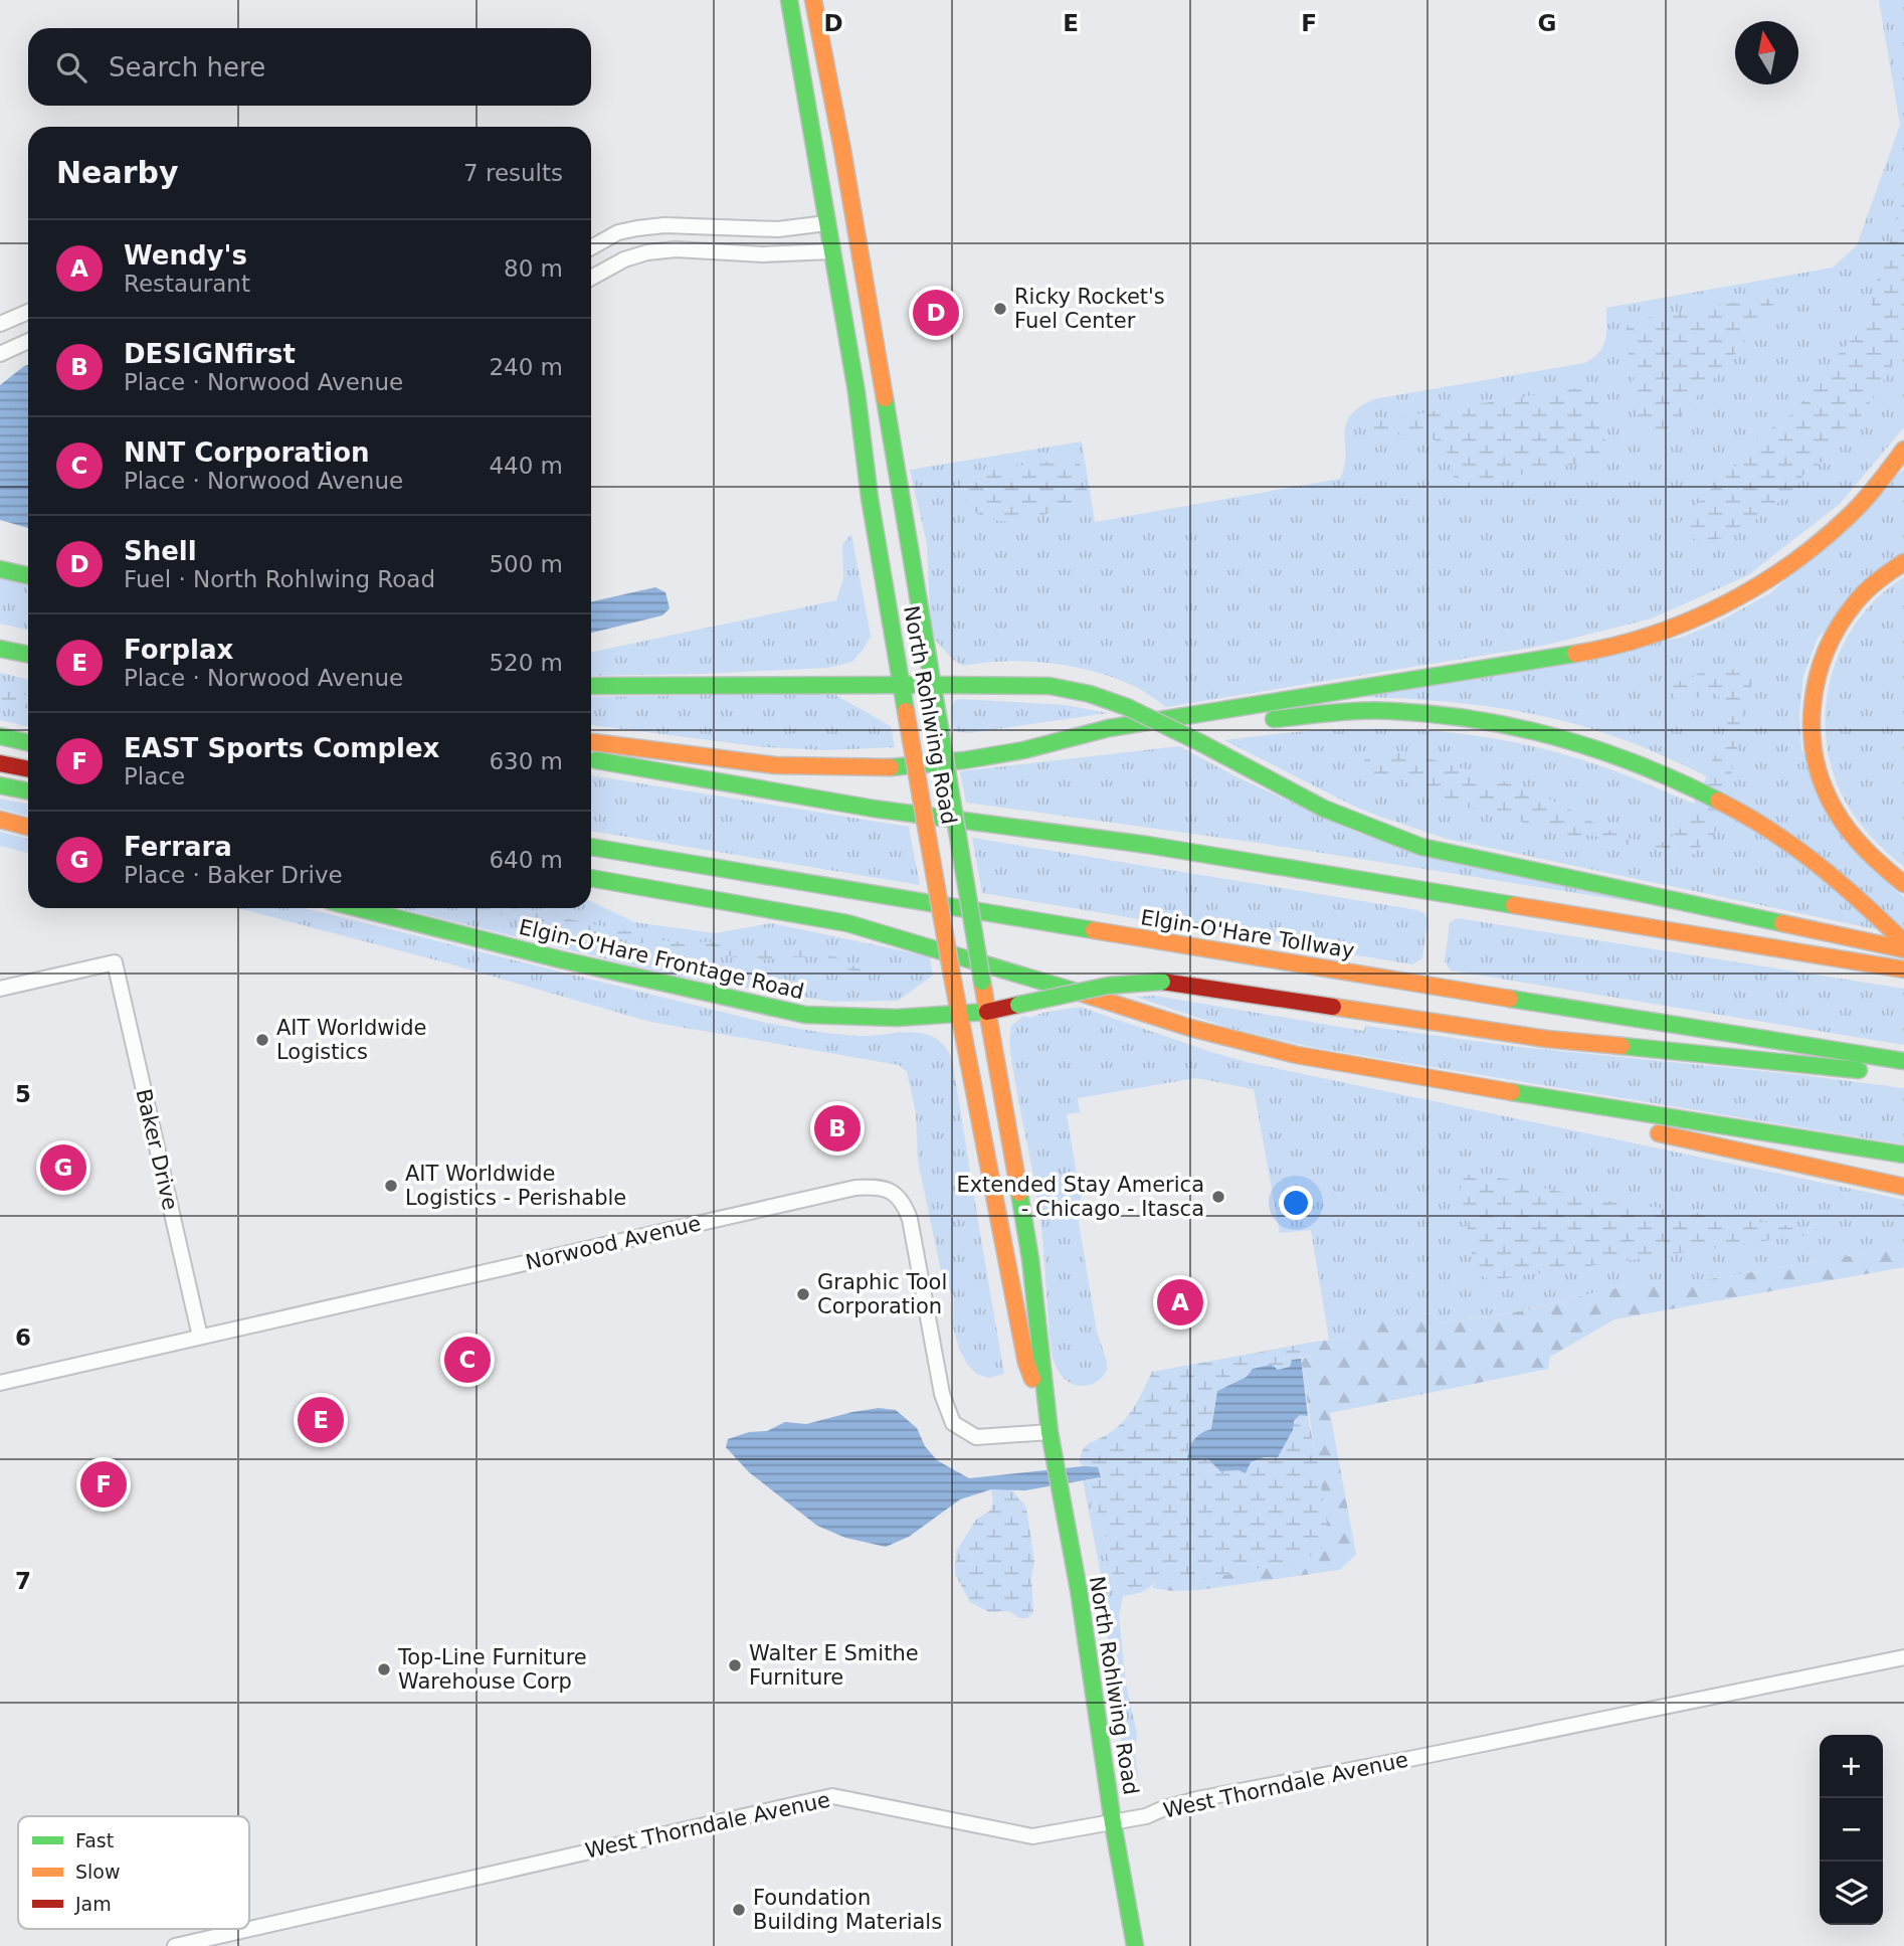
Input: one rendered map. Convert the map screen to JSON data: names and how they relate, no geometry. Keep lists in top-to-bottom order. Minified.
{"streets":{"main road":["North Rohlwing Road","Elgin-O'Hare Tollway","Elgin-O'Hare Frontage Road"],"street":["Baker Drive","Norwood Avenue","West Thorndale Avenue"]},"crossings":[["North Rohlwing Road","Elgin-O'Hare Frontage Road"],["North Rohlwing Road","Norwood Avenue"],["North Rohlwing Road","West Thorndale Avenue"],["Baker Drive","Norwood Avenue"]],"places":["Ricky Rocket's Fuel Center","AIT Worldwide Logistics","AIT Worldwide Logistics - Perishable","Extended Stay America - Chicago - Itasca","Graphic Tool Corporation","Walter E Smithe Furniture","Top-Line Furniture Warehouse Corp","Foundation Building Materials"],"legend":["Fast","Slow","Jam"],"north":"top","page":{"search":"Search here","heading":["Nearby","7 results"],"list":[{"mark":"A","name":"Wendy's","note":"Restaurant","value":"80 m"},{"mark":"B","name":"DESIGNfirst","note":"Place · Norwood Avenue","value":"240 m"},{"mark":"C","name":"NNT Corporation","note":"Place · Norwood Avenue","value":"440 m"},{"mark":"D","name":"Shell","note":"Fuel · North Rohlwing Road","value":"500 m"},{"mark":"E","name":"Forplax","note":"Place · Norwood Avenue","value":"520 m"},{"mark":"F","name":"EAST Sports Complex","note":"Place","value":"630 m"},{"mark":"G","name":"Ferrara","note":"Place · Baker Drive","value":"640 m"}],"pins":["D","B","G","A","C","E","F"],"map_buttons":["+","−"]},"grid":{"columns":["D","E","F","G"],"rows":["5","6","7"]}}
